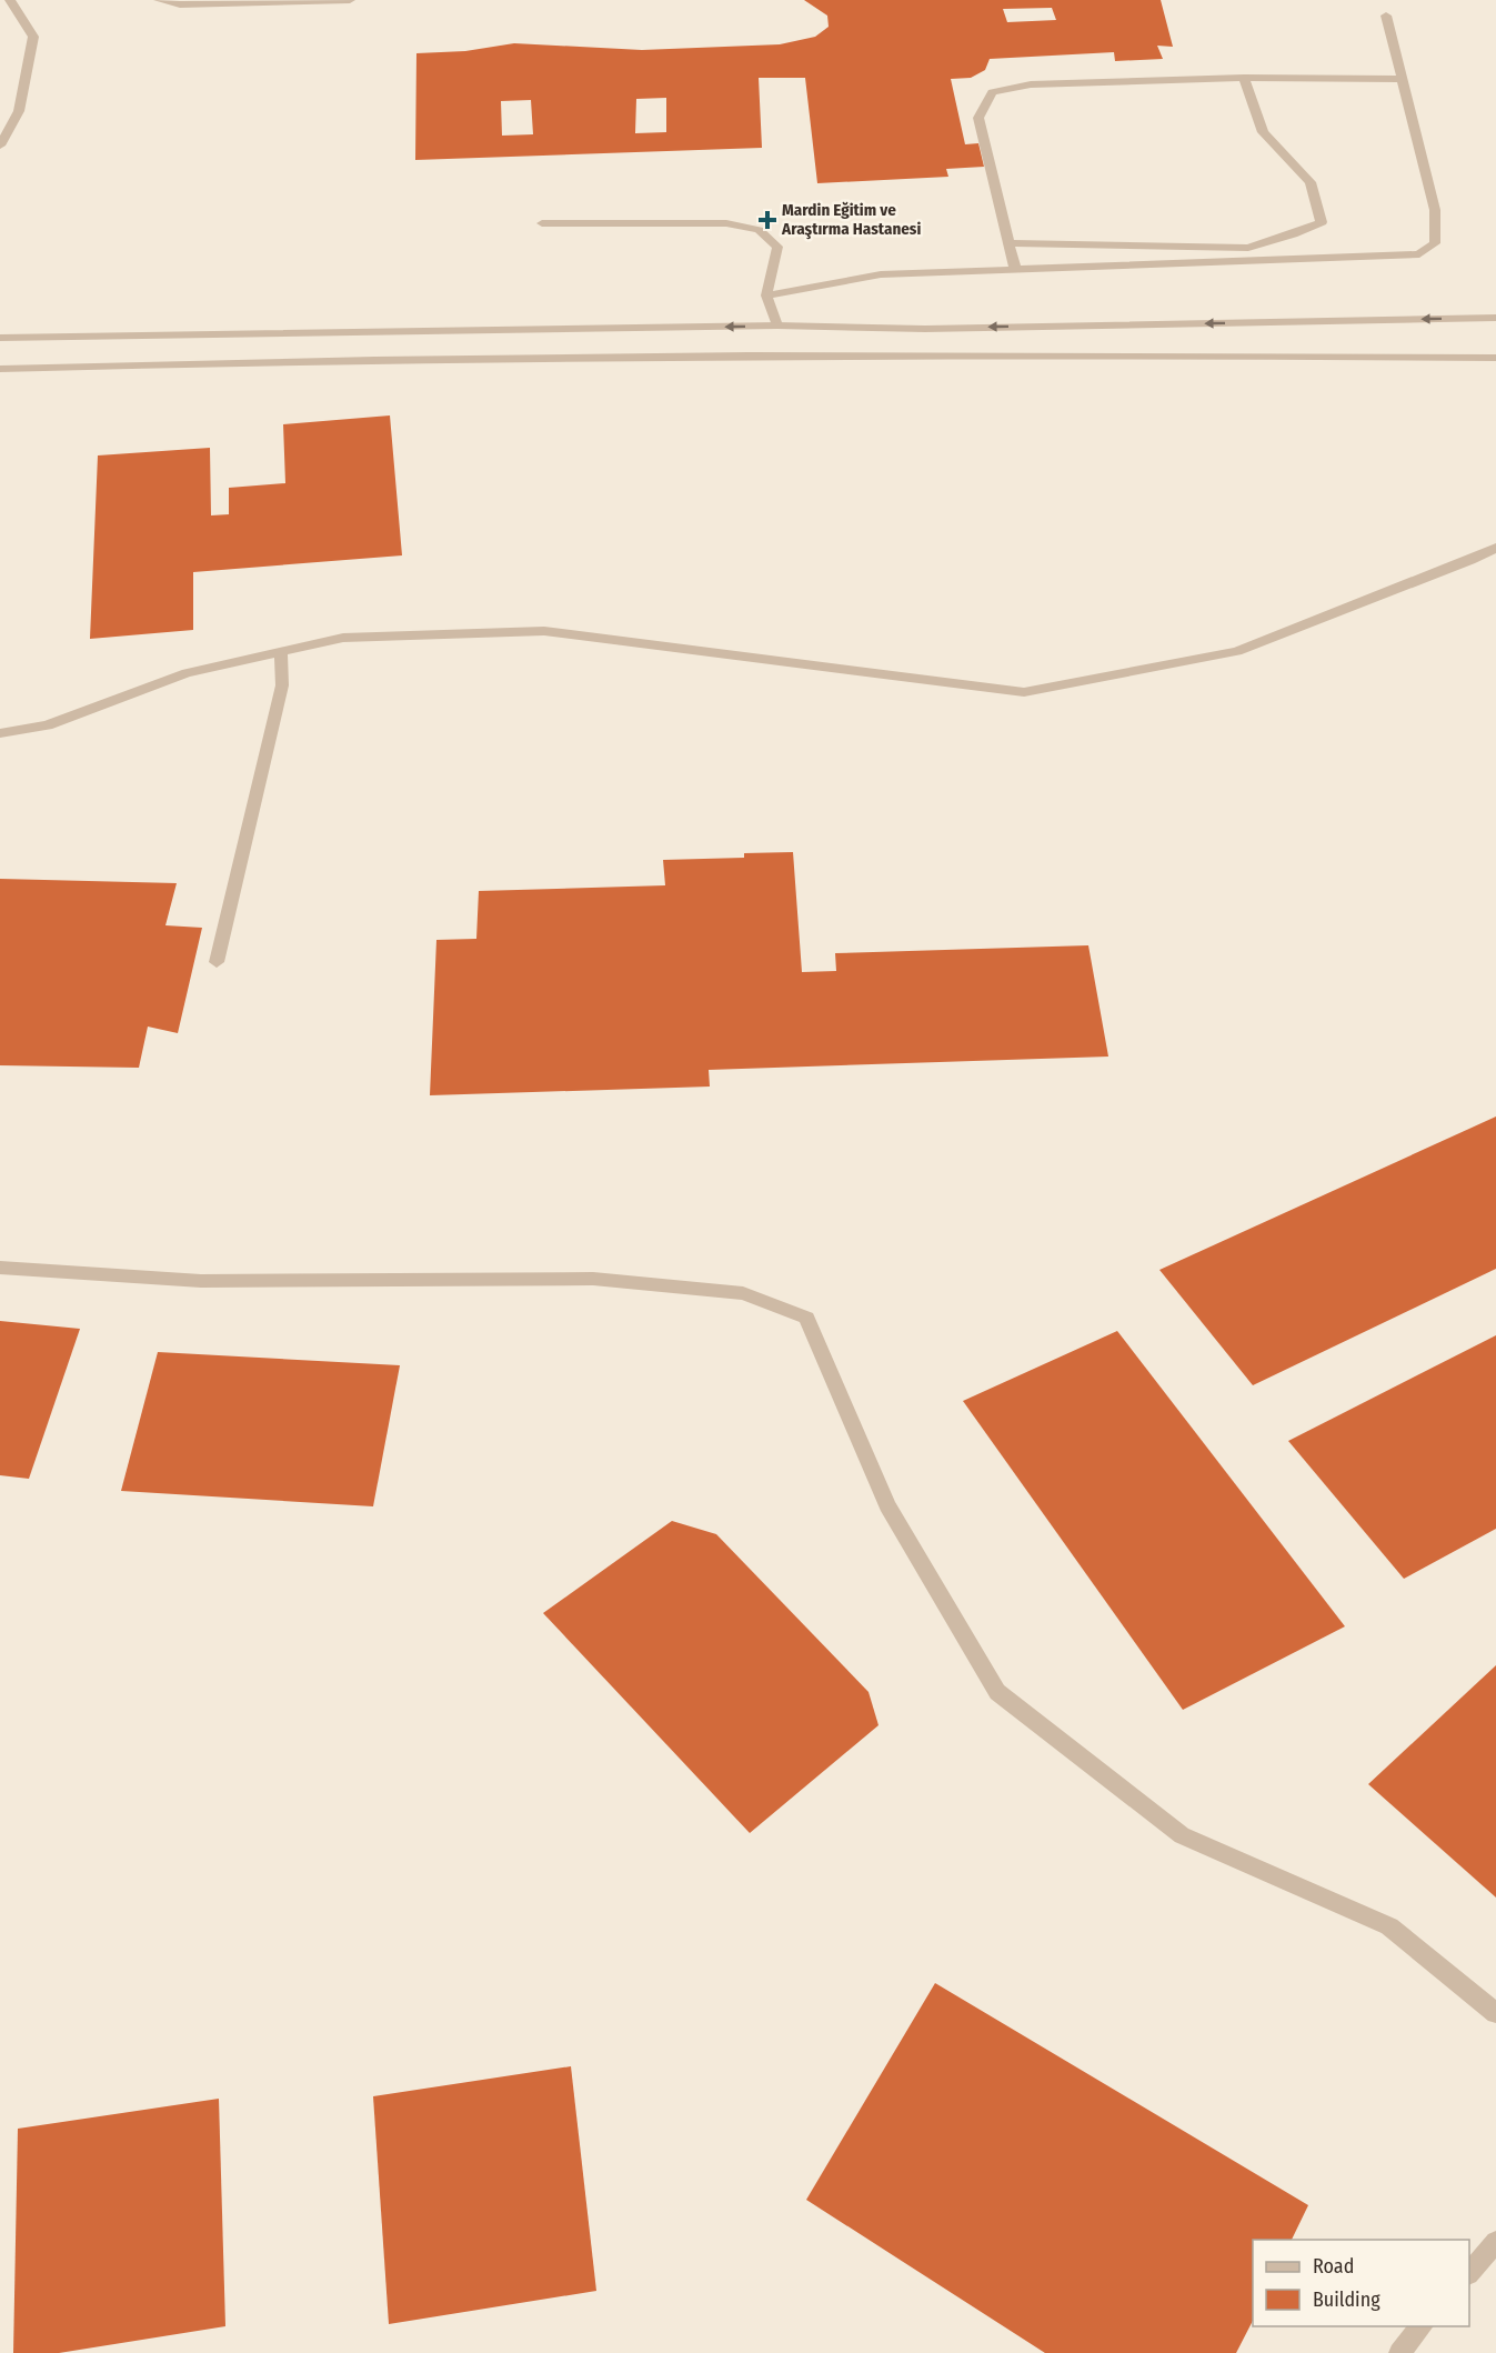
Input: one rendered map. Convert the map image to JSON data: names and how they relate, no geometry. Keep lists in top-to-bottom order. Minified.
{"places":{"health":["Mardin Eğitim ve Araştırma Hastanesi"]},"legend":["Road","Building"]}
